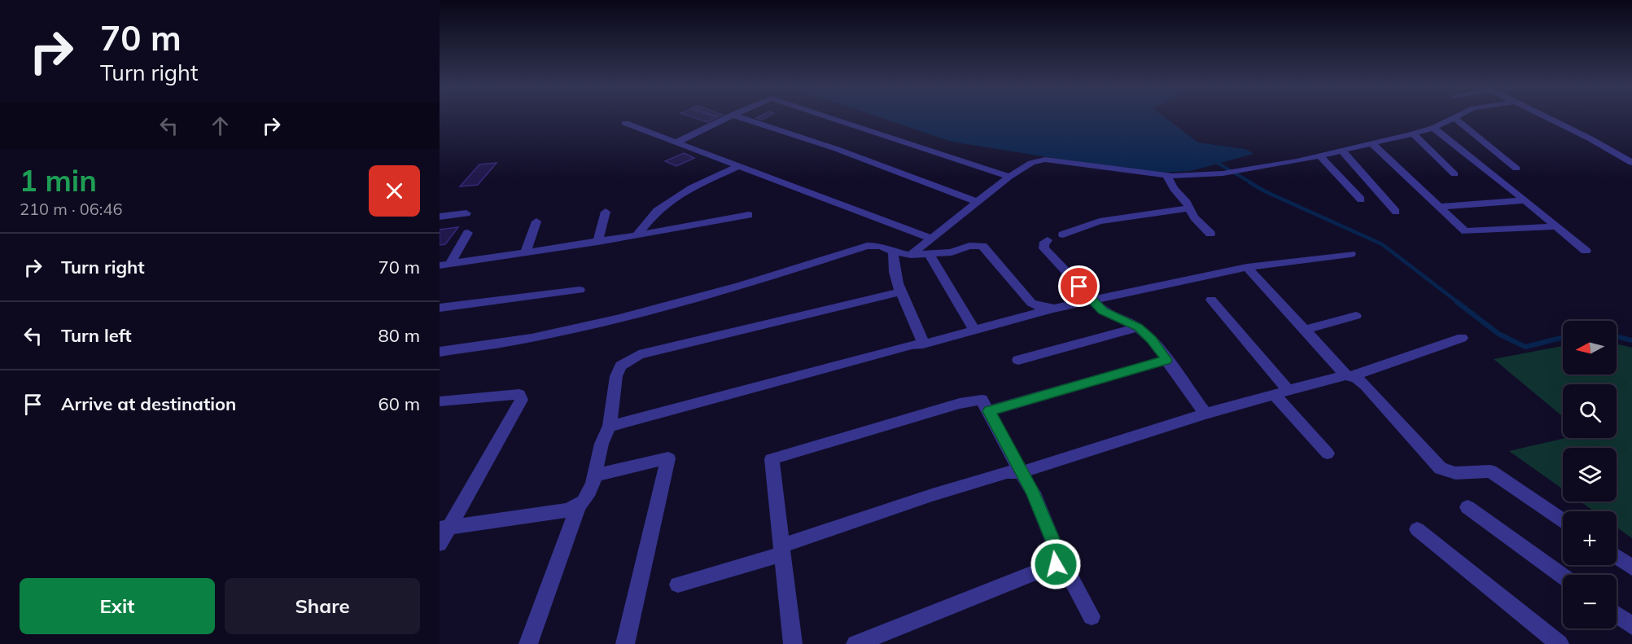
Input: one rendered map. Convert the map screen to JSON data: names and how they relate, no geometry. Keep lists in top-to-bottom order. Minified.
{"north":"left","page":{"turn":["70 m","Turn right"],"heading":["1 min","210 m · 06:46"],"list":[{"name":"Turn right","value":"70 m"},{"name":"Turn left","value":"80 m"},{"name":"Arrive at destination","value":"60 m"}],"map_buttons":["+","−"],"buttons":["Exit","Share"]}}
